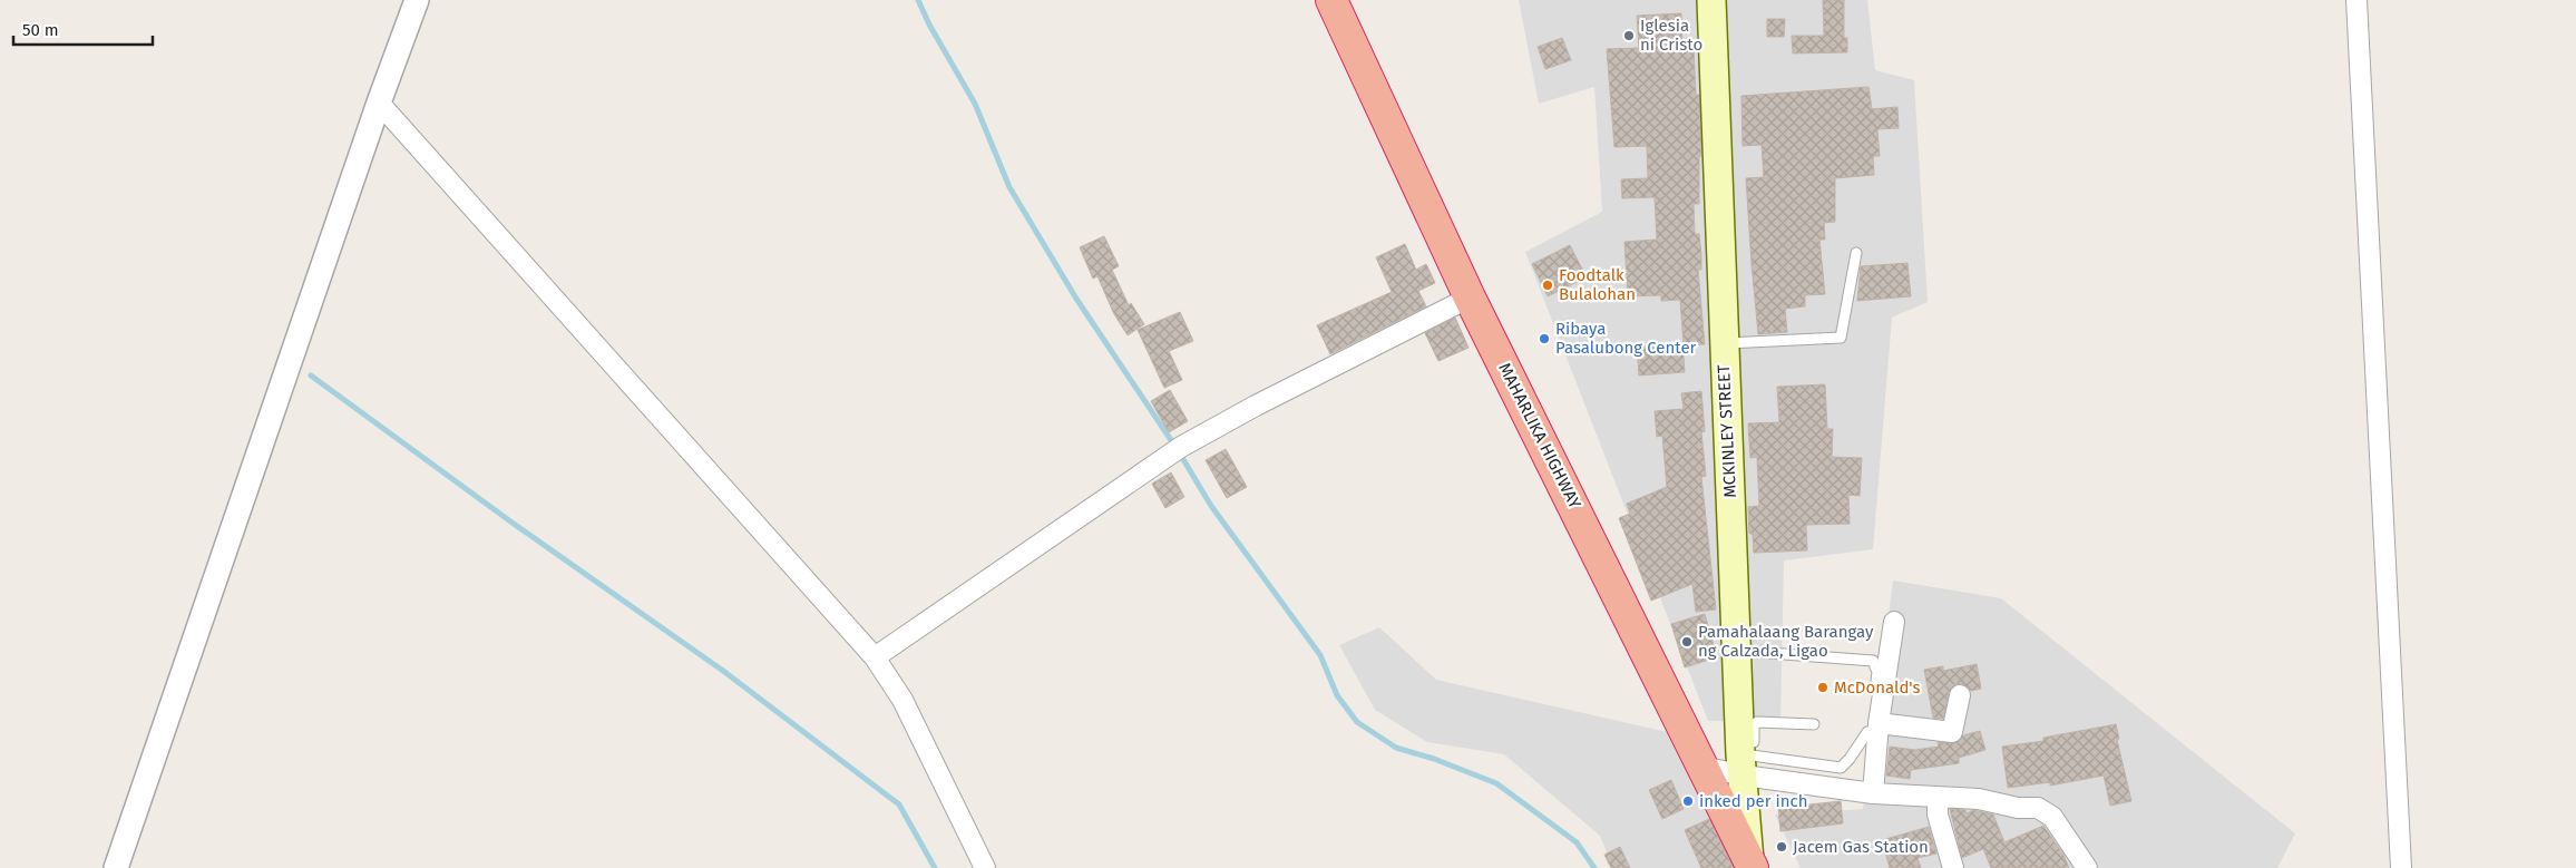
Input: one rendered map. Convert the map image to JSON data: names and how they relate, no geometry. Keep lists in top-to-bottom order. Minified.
{"streets":{"highway":["MAHARLIKA HIGHWAY"],"main road":["MCKINLEY STREET"]},"crossings":[["MCKINLEY STREET","MAHARLIKA HIGHWAY"]],"places":["Iglesia ni Cristo","Foodtalk Bulalohan","Ribaya Pasalubong Center","Pamahalaang Barangay ng Calzada, Ligao","McDonald's","inked per inch","Jacem Gas Station"],"scale_bar":"50 m"}
